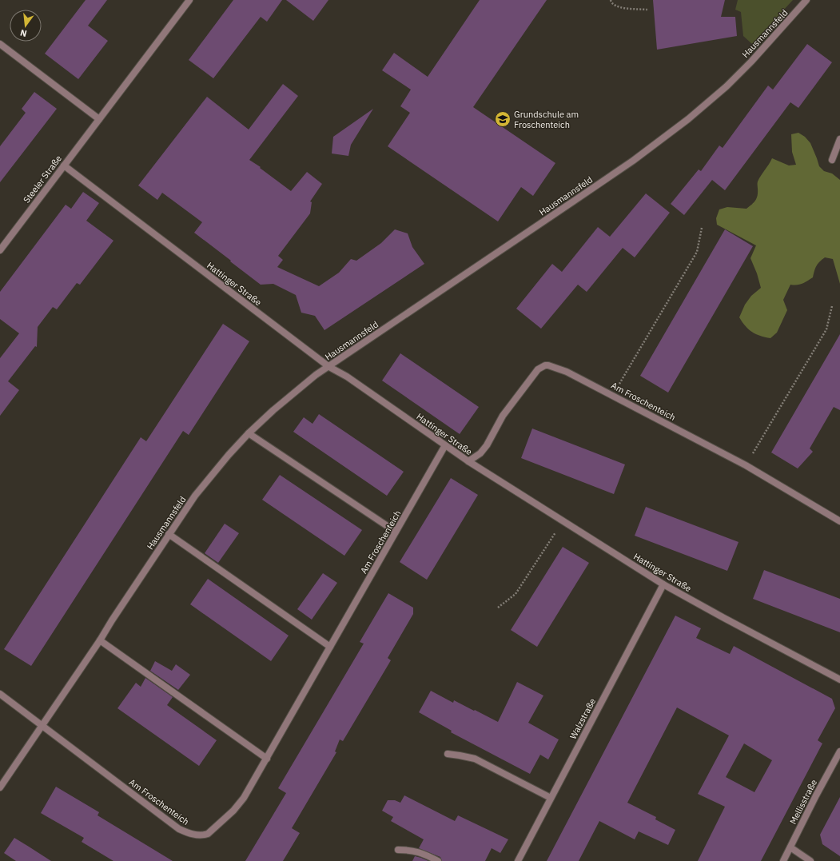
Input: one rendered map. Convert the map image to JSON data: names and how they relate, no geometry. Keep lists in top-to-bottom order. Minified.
{"streets":{"street":["Hausmannsfeld","Steeler Straße","Hattinger Straße","Am Froschenteich","Walzstraße","Mellisstraße"]},"crossings":[["Hausmannsfeld","Hattinger Straße"],["Hausmannsfeld","Am Froschenteich"],["Steeler Straße","Hattinger Straße"],["Hattinger Straße","Am Froschenteich"],["Hattinger Straße","Walzstraße"]],"places":{"school or university":["Grundschule am Froschenteich"]},"north":"bottom"}
